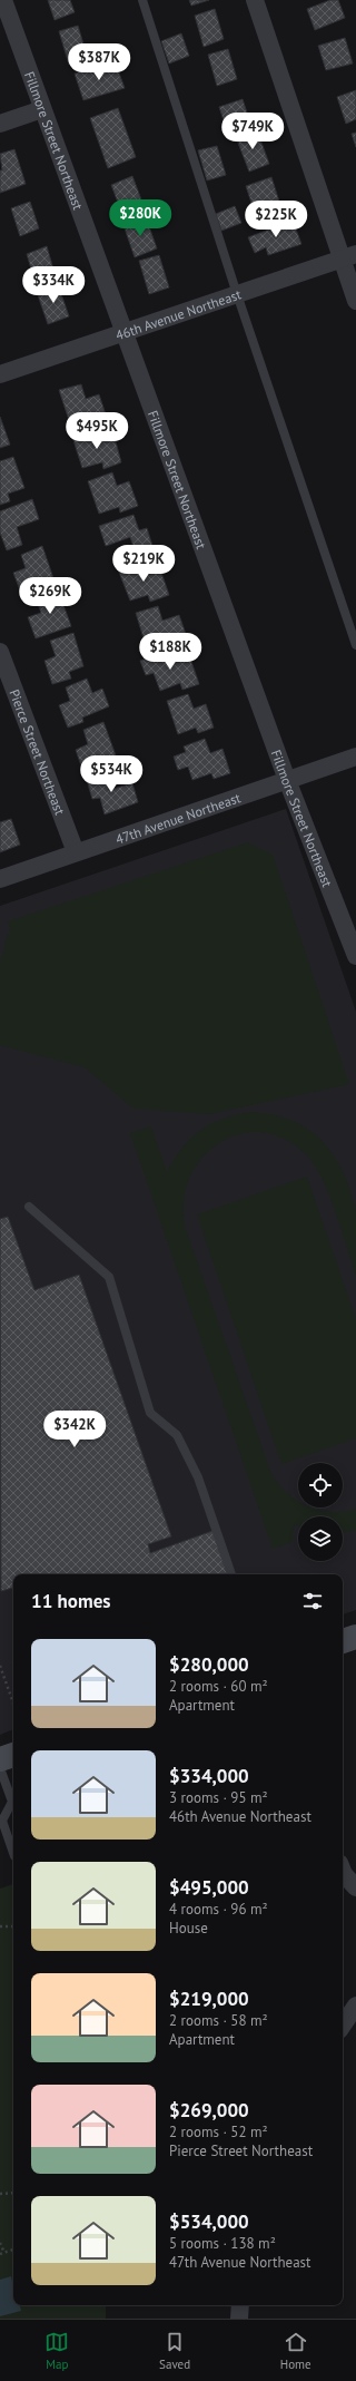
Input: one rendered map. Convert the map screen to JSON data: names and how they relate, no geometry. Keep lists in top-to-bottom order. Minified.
{"streets":{"street":["Fillmore Street Northeast","46th Avenue Northeast","Pierce Street Northeast","47th Avenue Northeast"]},"crossings":[["Fillmore Street Northeast","46th Avenue Northeast"],["Fillmore Street Northeast","47th Avenue Northeast"],["Pierce Street Northeast","47th Avenue Northeast"]],"page":{"price":["$387K","$749K","$280K","$225K","$334K","$495K","$219K","$269K","$188K","$534K","$342K"],"heading":"11 homes","list":[{"name":"$280,000","note":"2 rooms · 60 m² · Apartment"},{"name":"$334,000","note":"3 rooms · 95 m² · 46th Avenue Northeast"},{"name":"$495,000","note":"4 rooms · 96 m² · House"},{"name":"$219,000","note":"2 rooms · 58 m² · Apartment"},{"name":"$269,000","note":"2 rooms · 52 m² · Pierce Street Northeast"},{"name":"$534,000","note":"5 rooms · 138 m² · 47th Avenue Northeast"}],"tabs":["Map","Saved","Home"]}}
